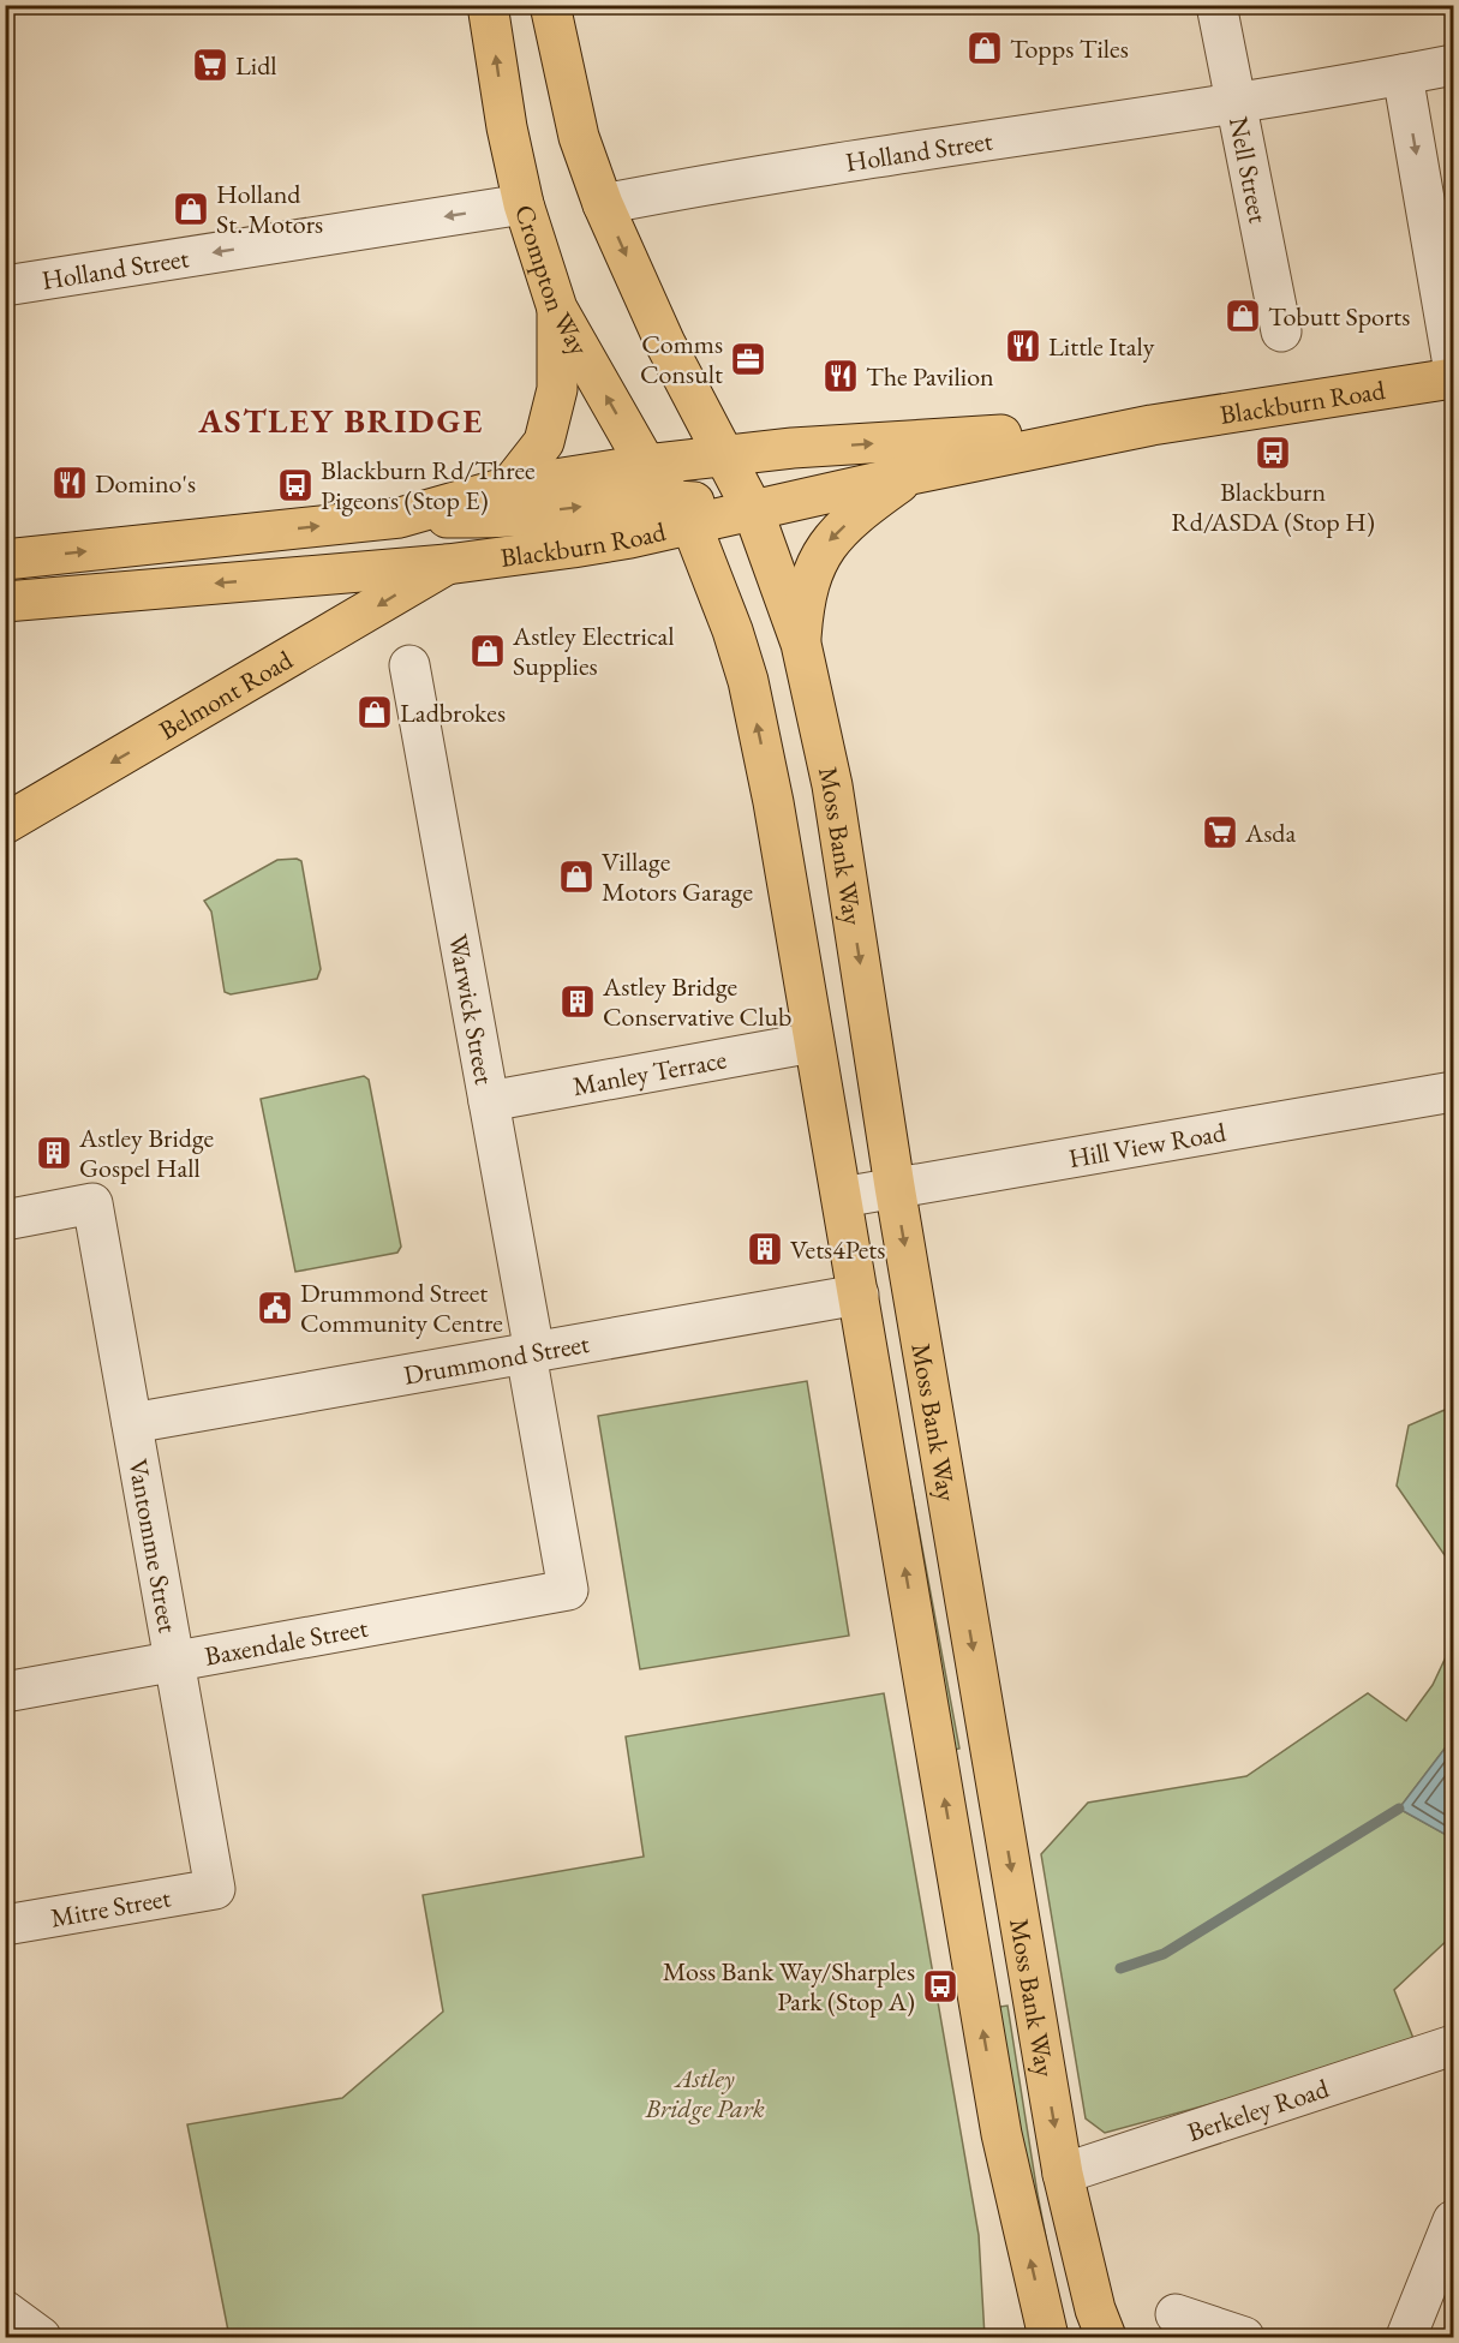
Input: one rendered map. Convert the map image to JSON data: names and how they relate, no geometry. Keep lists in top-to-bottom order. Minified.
{"streets":{"main road":["Crompton Way","Blackburn Road","Belmont Road","Moss Bank Way"],"street":["Holland Street","Nell Street","Warwick Street","Manley Terrace","Hill View Road","Drummond Street","Vantomme Street","Baxendale Street","Mitre Street","Berkeley Road"]},"crossings":[["Holland Street","Nell Street"],["Holland Street","Crompton Way"],["Crompton Way","Blackburn Road"],["Crompton Way","Moss Bank Way"],["Blackburn Road","Belmont Road"],["Blackburn Road","Moss Bank Way"],["Moss Bank Way","Manley Terrace"],["Moss Bank Way","Hill View Road"],["Moss Bank Way","Drummond Street"],["Moss Bank Way","Berkeley Road"],["Warwick Street","Manley Terrace"],["Warwick Street","Drummond Street"],["Warwick Street","Baxendale Street"],["Drummond Street","Vantomme Street"],["Vantomme Street","Baxendale Street"],["Vantomme Street","Mitre Street"]],"one_way":["Holland Street","Belmont Road"],"districts":["ASTLEY BRIDGE"],"parks":["Astley Bridge Park"],"places":{"shop":["Topps Tiles","Holland St. Motors","Tobutt Sports","Astley Electrical Supplies","Ladbrokes","Village Motors Garage"],"supermarket":["Lidl","Asda"],"restaurant":["Little Italy","The Pavilion","Domino's"],"office":["Comms Consult"],"bus stop":["Blackburn Rd/ASDA (Stop H)","Blackburn Rd/Three Pigeons (Stop E)","Moss Bank Way/Sharples Park (Stop A)"],"building":["Astley Bridge Conservative Club","Astley Bridge Gospel Hall","Vets4Pets"],"public building":["Drummond Street Community Centre"]}}
